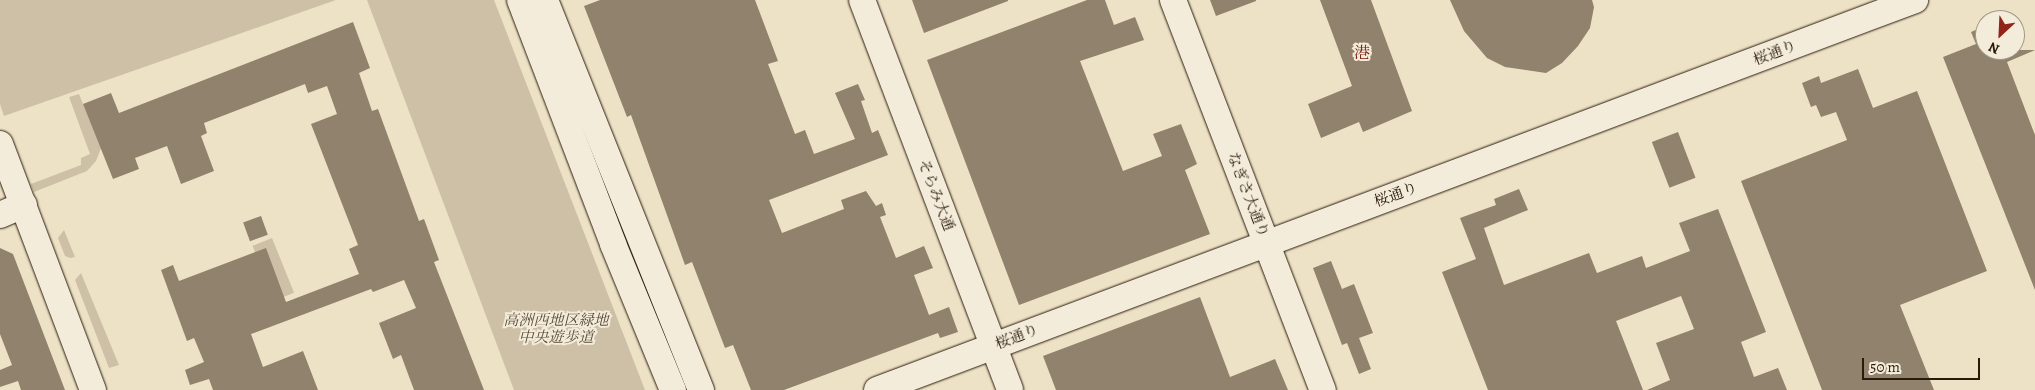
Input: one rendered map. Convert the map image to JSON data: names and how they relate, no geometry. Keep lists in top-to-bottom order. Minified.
{"streets":{"street":["桜通り","そらみ大通","なぎさ大通り"]},"crossings":[["桜通り","そらみ大通"],["桜通り","なぎさ大通り"]],"districts":["港"],"parks":["高洲西地区緑地 中央遊歩道"],"scale_bar":"50 m","north":"bottom left"}
